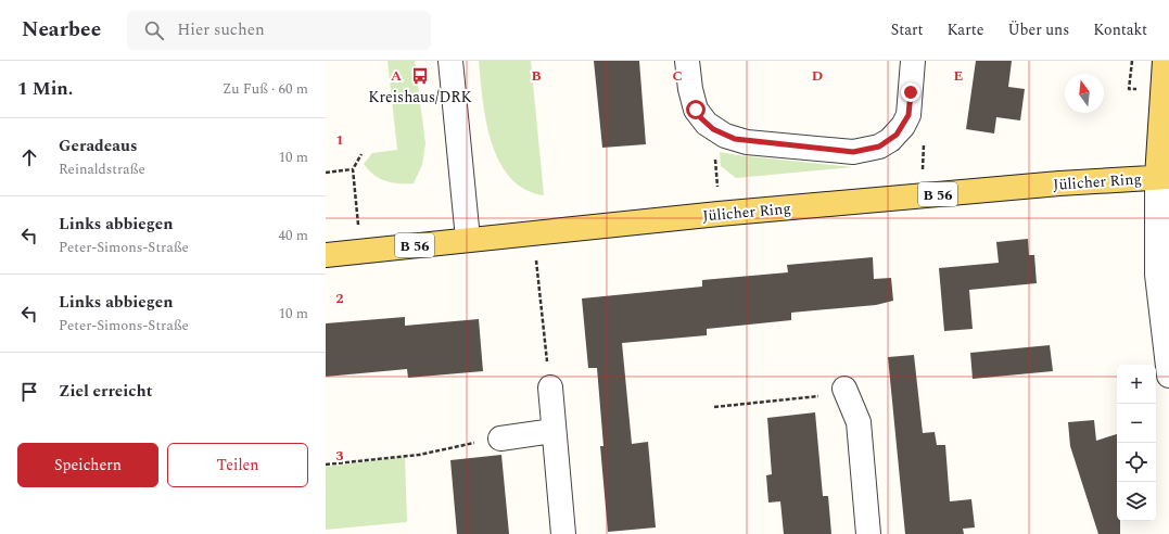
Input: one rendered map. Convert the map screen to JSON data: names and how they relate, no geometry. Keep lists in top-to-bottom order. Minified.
{"streets":{"main road":["Jülicher Ring","B 56"]},"places":{"bus stop":["Kreishaus/DRK"]},"north":"top","page":{"header":"Nearbee","search":"Hier suchen","nav":["Start","Karte","Über uns","Kontakt"],"heading":["1 Min.","Zu Fuß · 60 m"],"list":[["Geradeaus","Reinaldstraße","10 m"],["Links abbiegen","Peter-Simons-Straße","40 m"],["Links abbiegen","Peter-Simons-Straße","10 m"],"Ziel erreicht"],"map_buttons":["+","−"],"buttons":["Speichern","Teilen"]},"grid":{"columns":["A","B","C","D","E"],"rows":["1","2","3"]}}
